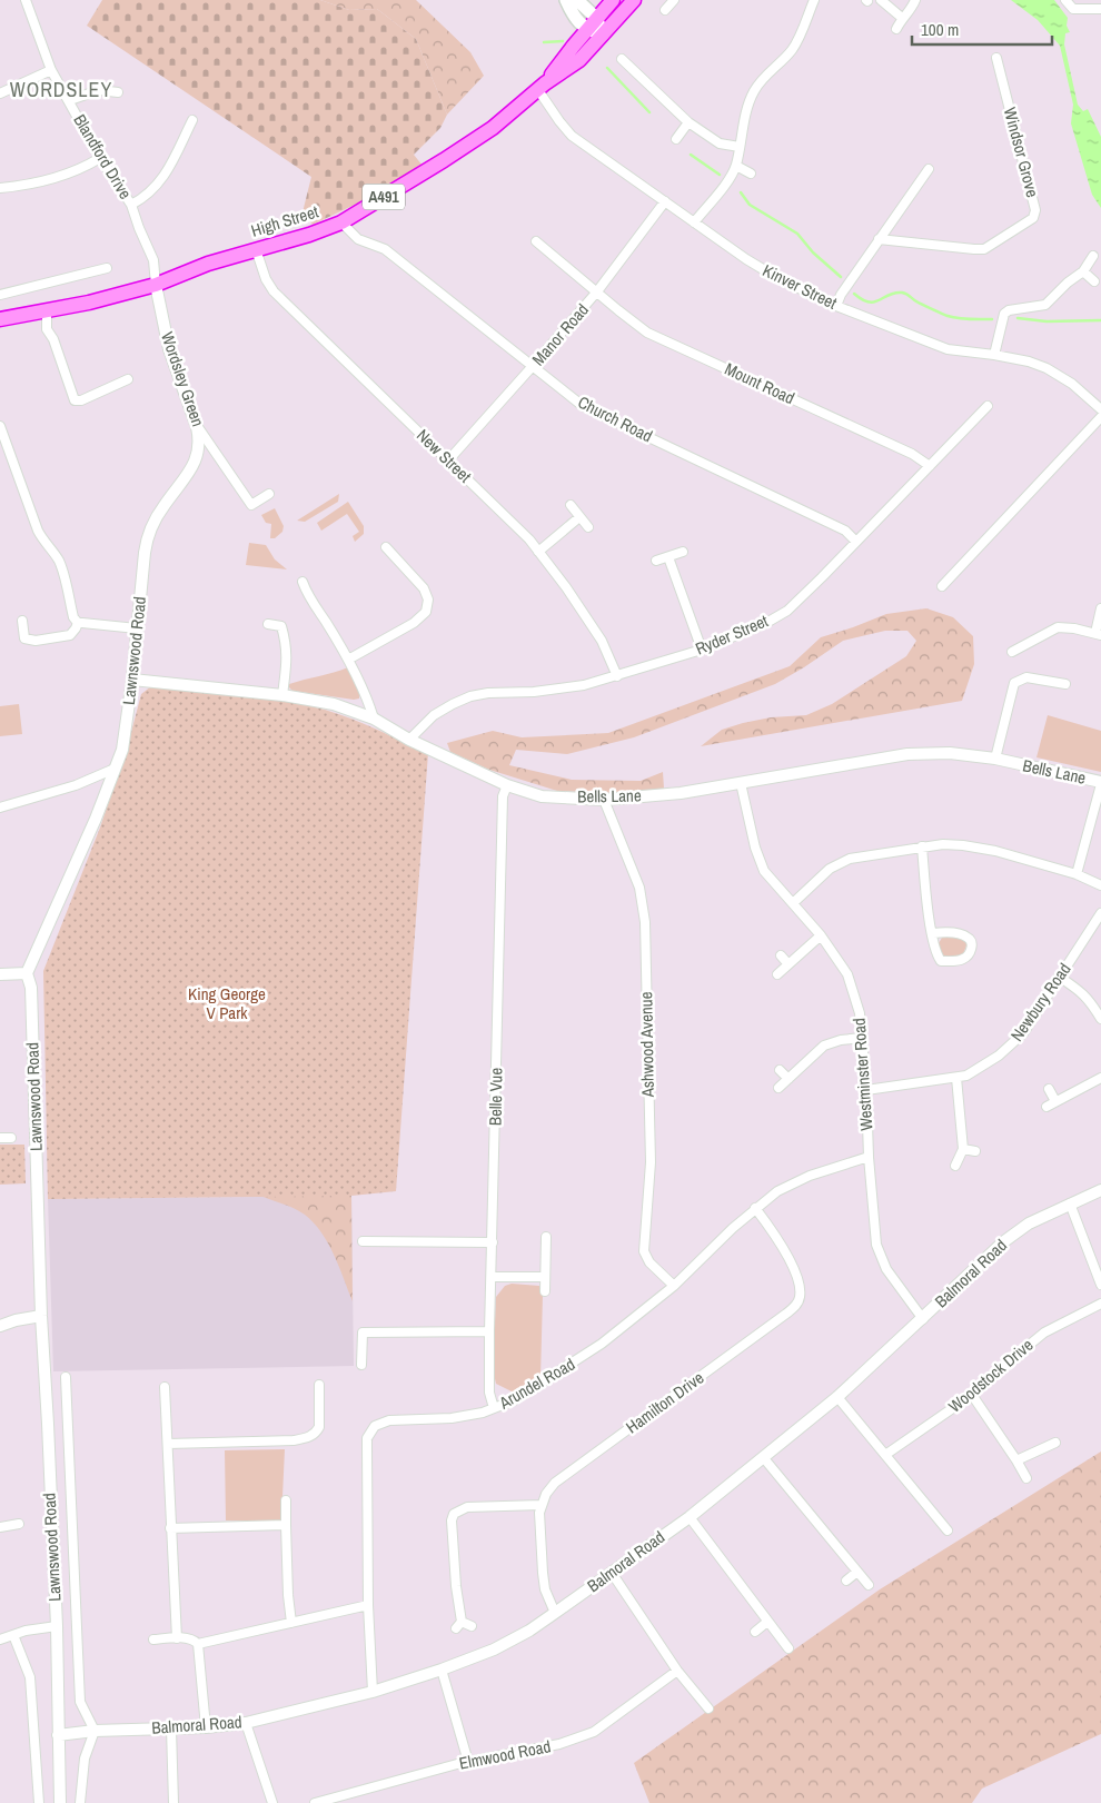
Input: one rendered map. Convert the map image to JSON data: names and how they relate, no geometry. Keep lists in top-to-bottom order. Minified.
{"streets":{"highway":["A491","High Street"],"street":["Windsor Grove","Blandford Drive","Kinver Street","Manor Road","Wordsley Green","Mount Road","Church Road","New Street","Ryder Street","Lawnswood Road","Bells Lane","Newbury Road","Ashwood Avenue","Westminster Road","Belle Vue","Balmoral Road","Woodstock Drive","Arundel Road","Hamilton Drive","Elmwood Road"]},"crossings":[["Blandford Drive","High Street"],["Blandford Drive","Wordsley Green"],["High Street","Kinver Street"],["High Street","Wordsley Green"],["High Street","Church Road"],["High Street","New Street"],["Kinver Street","Manor Road"],["Manor Road","Mount Road"],["Manor Road","Church Road"],["Manor Road","New Street"],["Wordsley Green","Lawnswood Road"],["Mount Road","Ryder Street"],["Church Road","Ryder Street"],["New Street","Ryder Street"],["Ryder Street","Bells Lane"],["Lawnswood Road","Bells Lane"],["Lawnswood Road","Balmoral Road"],["Bells Lane","Ashwood Avenue"],["Bells Lane","Westminster Road"],["Bells Lane","Belle Vue"],["Newbury Road","Westminster Road"],["Ashwood Avenue","Arundel Road"],["Westminster Road","Balmoral Road"],["Westminster Road","Arundel Road"],["Belle Vue","Arundel Road"],["Balmoral Road","Arundel Road"],["Arundel Road","Hamilton Drive"]],"districts":["WORDSLEY"],"parks":["King George V Park"],"scale_bar":"100 m"}
